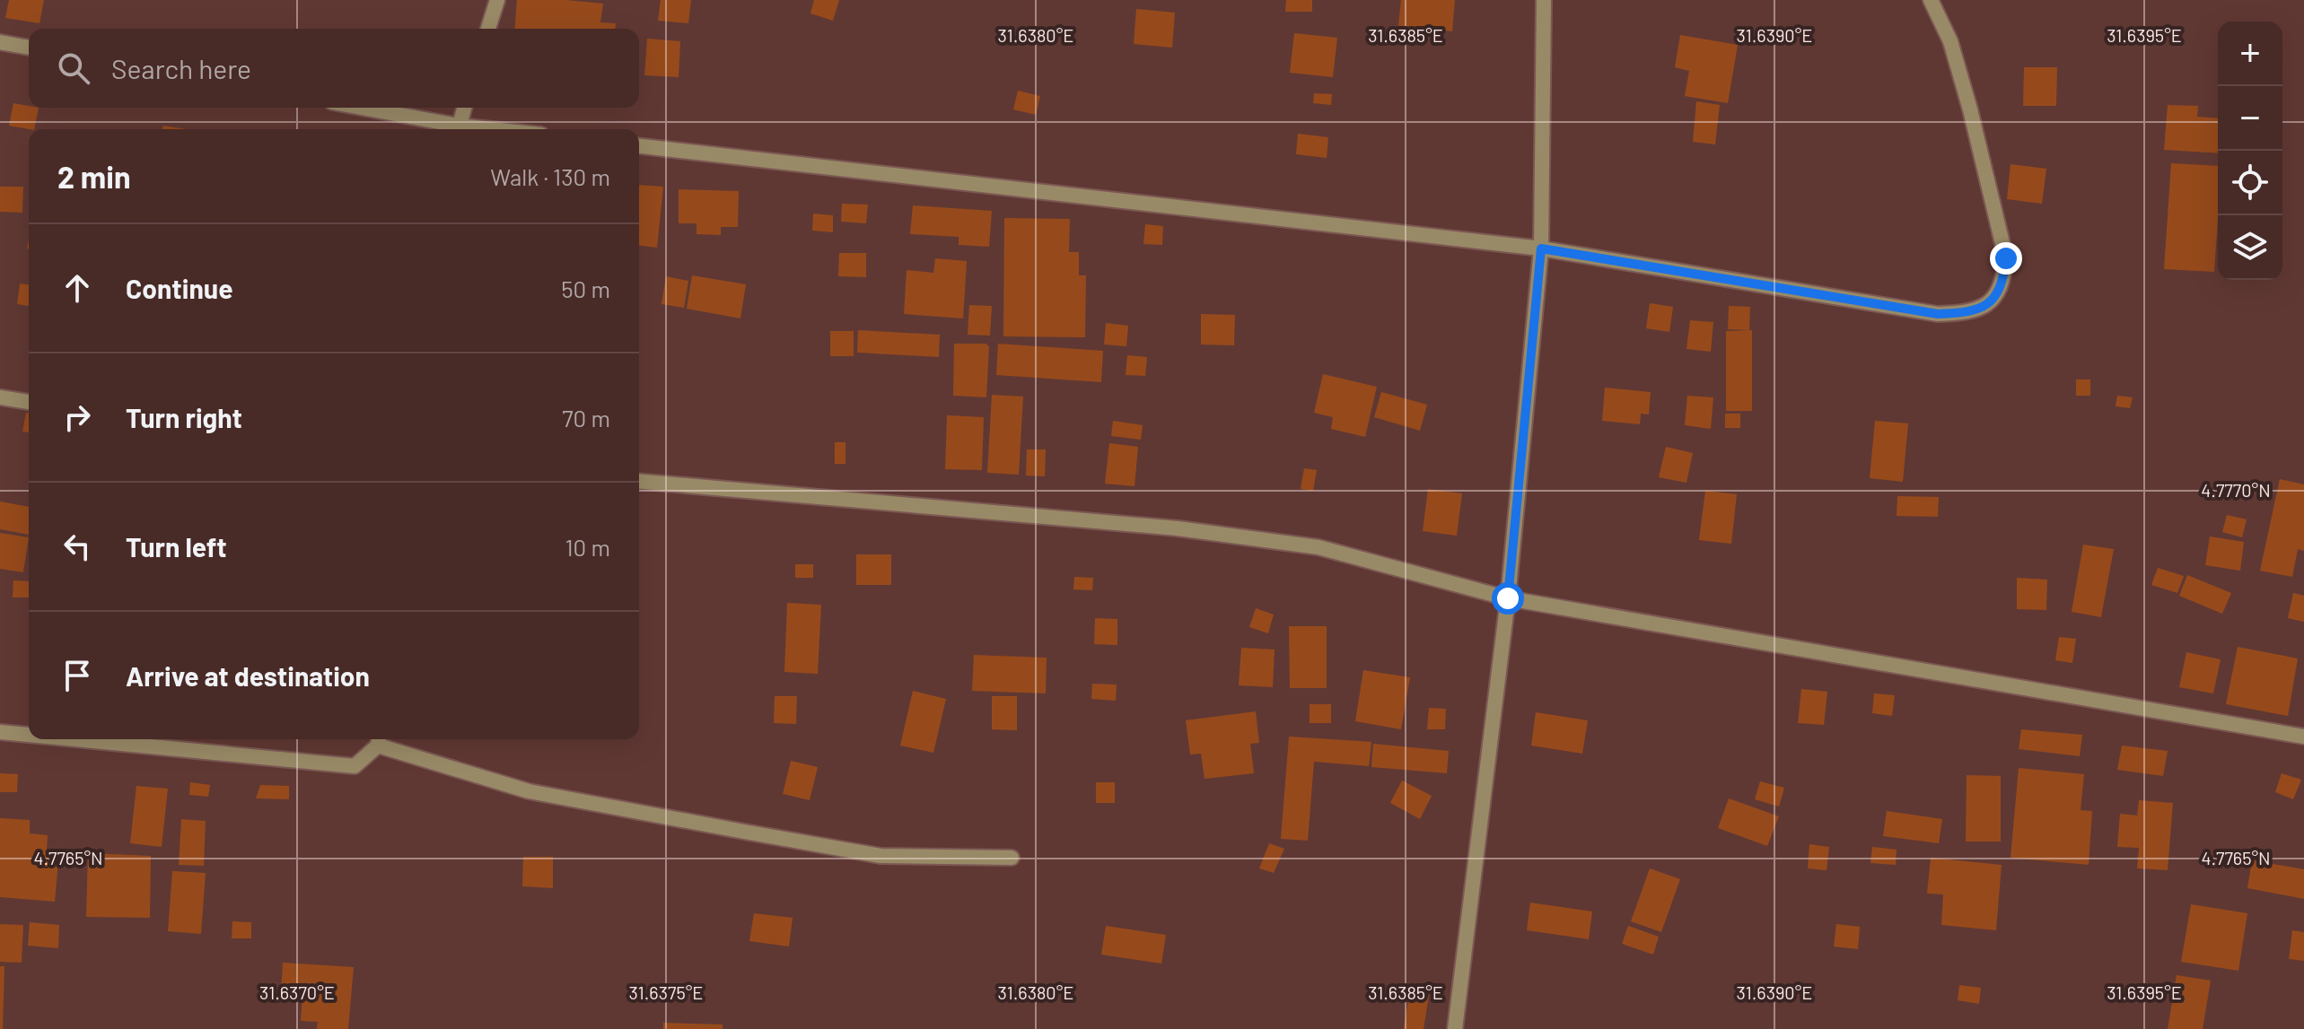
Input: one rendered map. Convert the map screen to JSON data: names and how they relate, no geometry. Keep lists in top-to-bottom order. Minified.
{"page":{"map_buttons":["+","−"],"search":"Search here","heading":["2 min","Walk · 130 m"],"list":[["Continue","50 m"],["Turn right","70 m"],["Turn left","10 m"],"Arrive at destination"]},"coordinates":["31.6380°E","31.6385°E","31.6390°E","31.6395°E","4.7770°N","4.7765°N","31.6370°E","31.6375°E"]}
